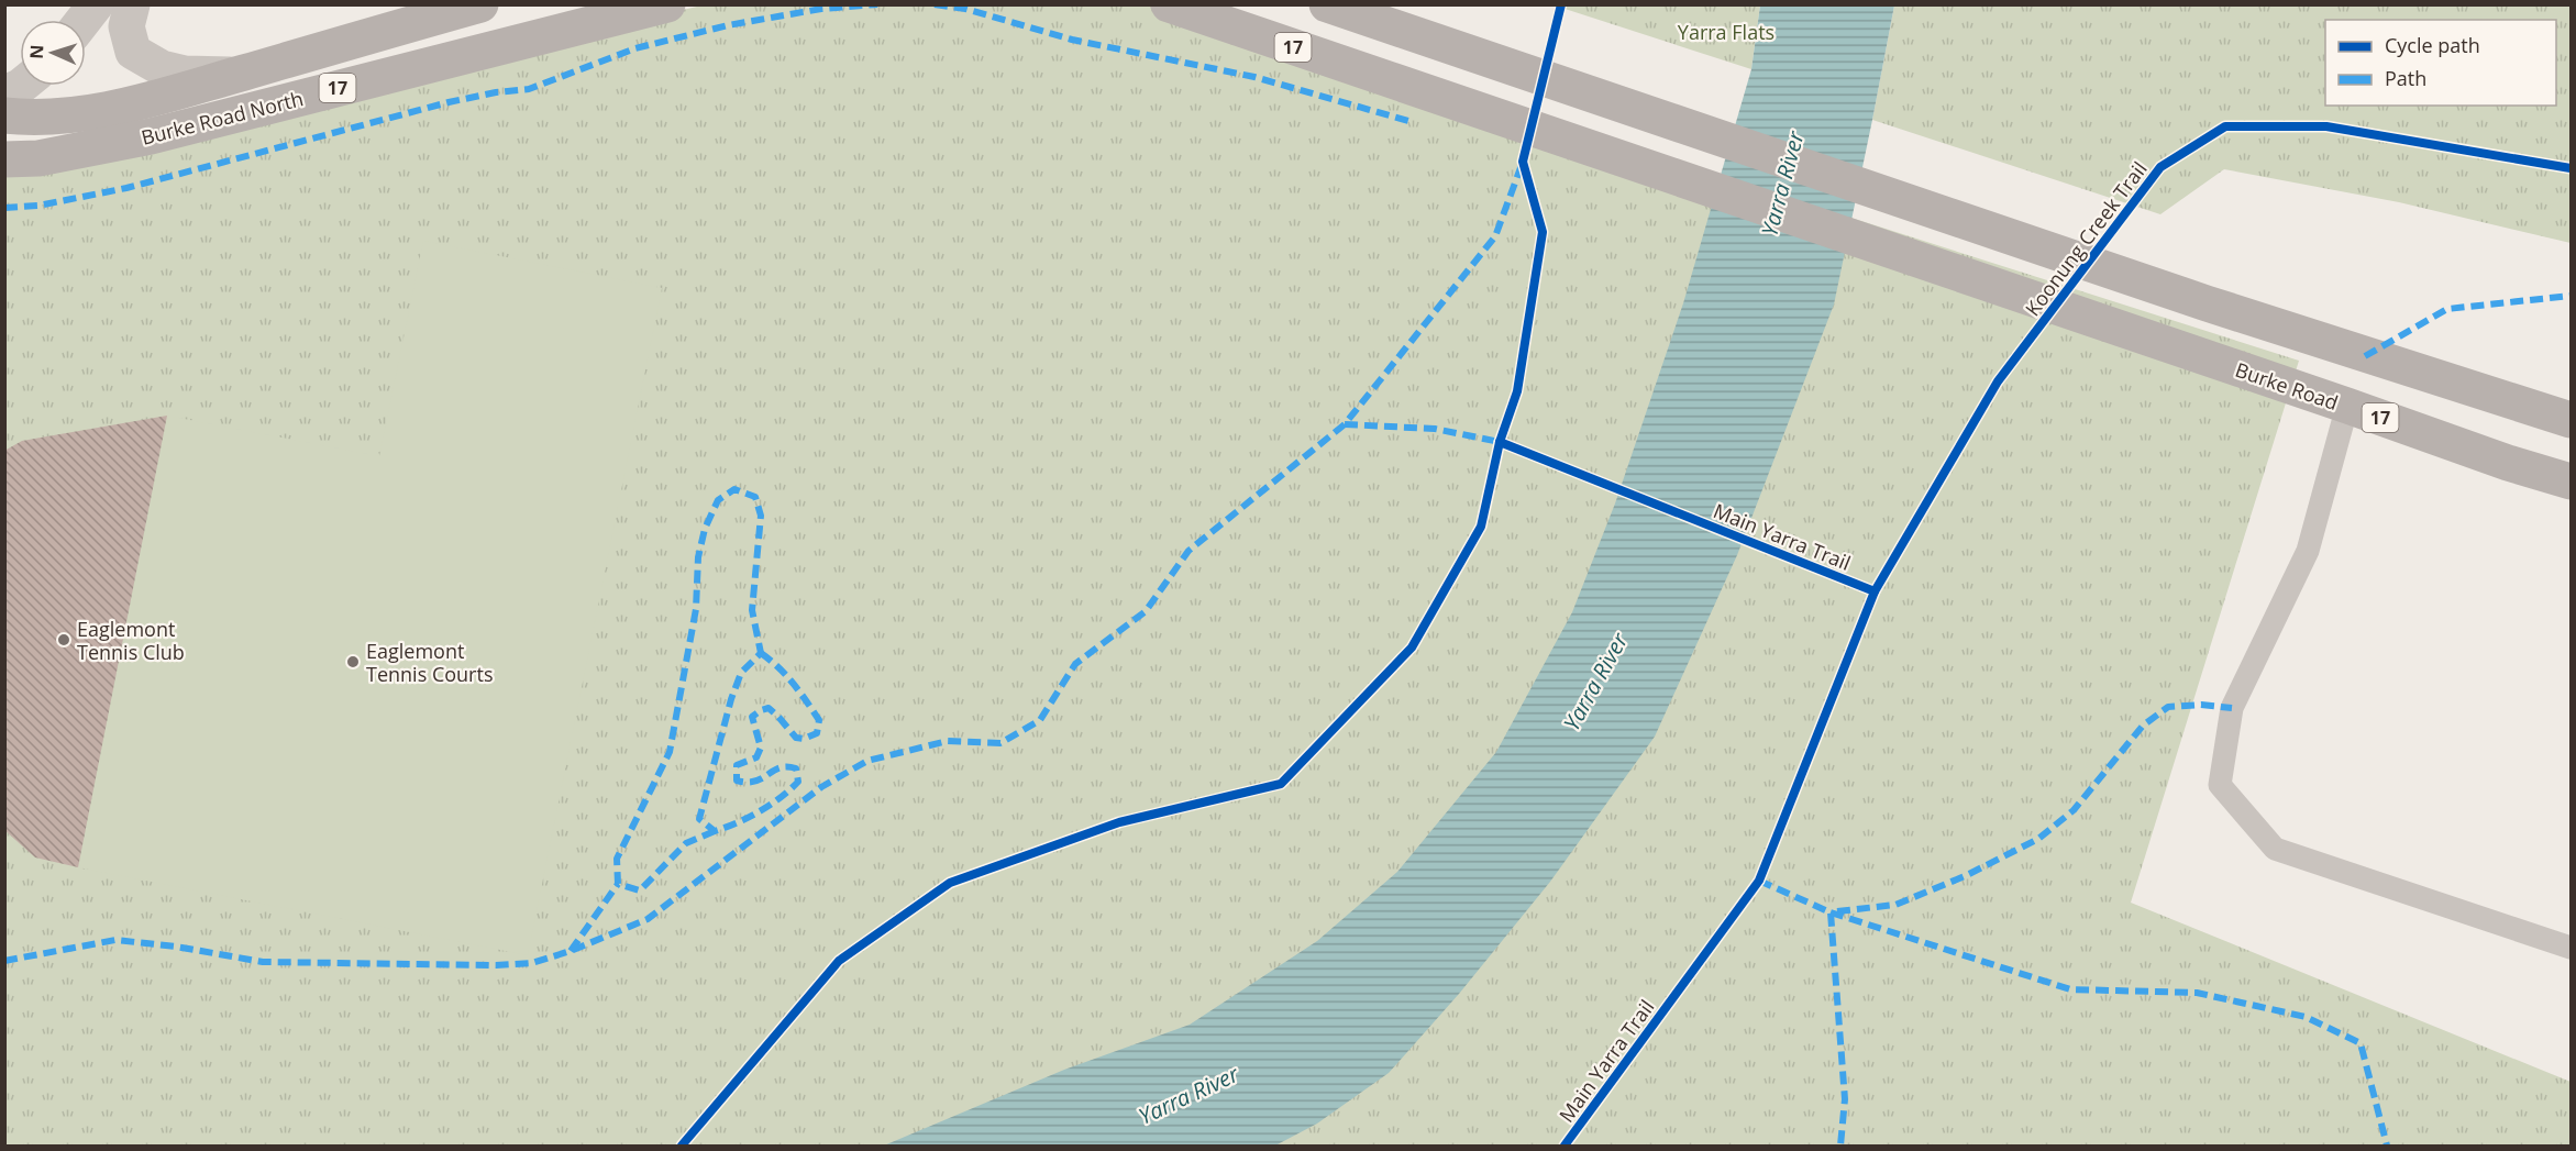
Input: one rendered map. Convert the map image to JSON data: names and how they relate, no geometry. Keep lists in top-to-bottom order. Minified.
{"streets":{"main road":["17","Burke Road North","Burke Road"],"cycle path":["Koonung Creek Trail","Main Yarra Trail"]},"water":["Yarra River"],"parks":["Yarra Flats"],"places":["Eaglemont Tennis Club","Eaglemont Tennis Courts"],"legend":["Cycle path","Path"],"north":"left"}
